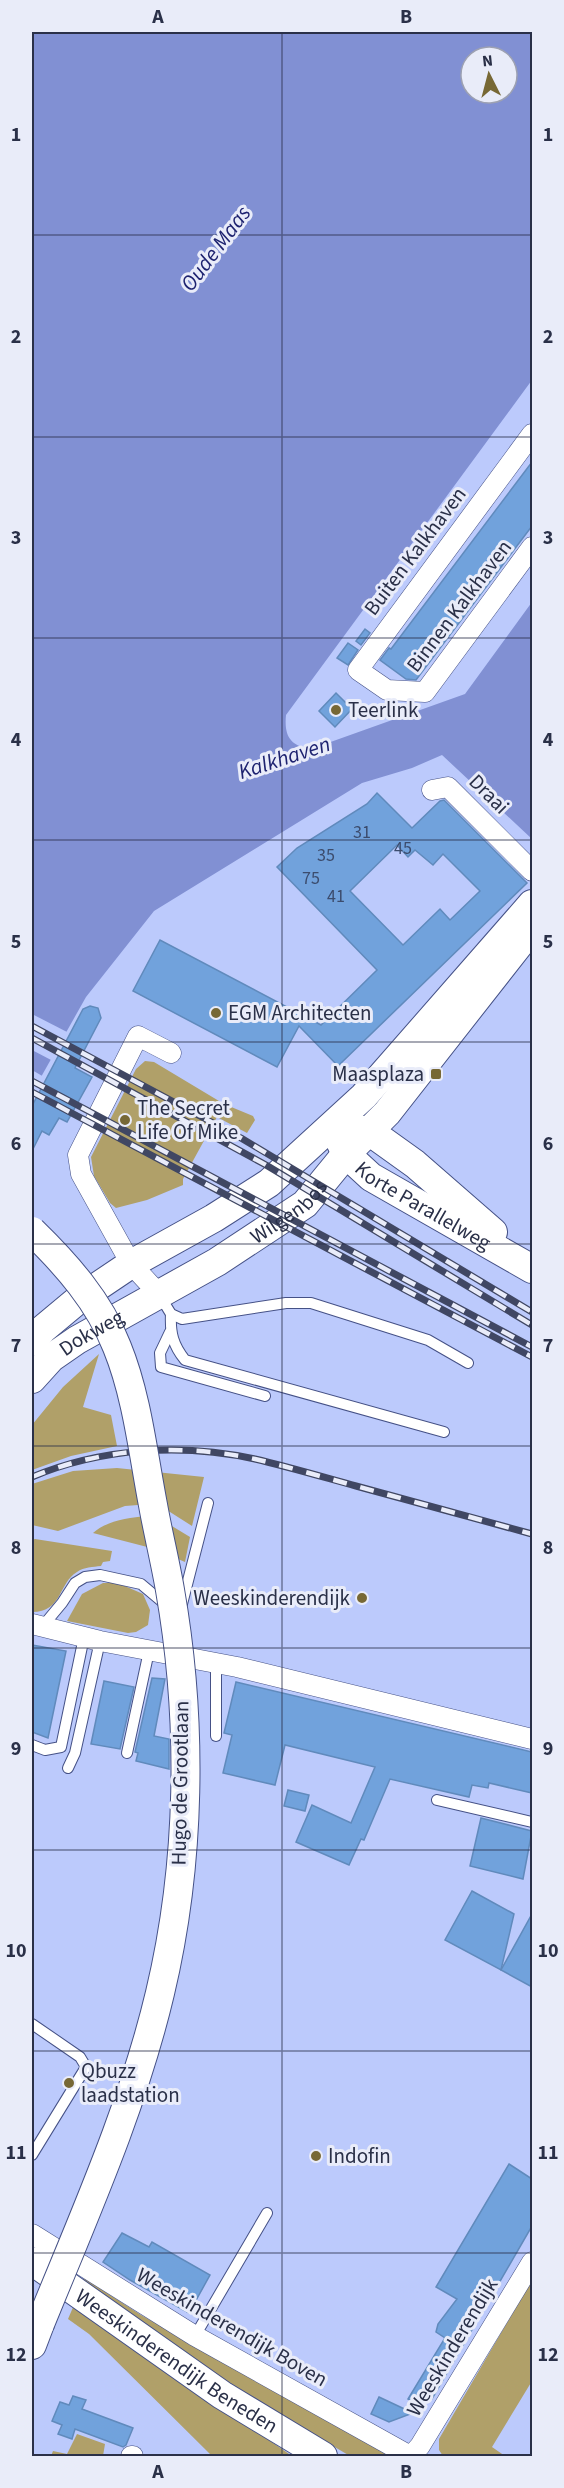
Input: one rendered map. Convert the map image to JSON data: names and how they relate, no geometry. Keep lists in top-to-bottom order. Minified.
{"streets":{"main road":["Korte Parallelweg","Wilgenbos","Dokweg","Hugo de Grootlaan","Weeskinderendijk Beneden"],"street":["Buiten Kalkhaven","Binnen Kalkhaven","Draai","Weeskinderendijk Boven","Weeskinderendijk"]},"crossings":[["Buiten Kalkhaven","Binnen Kalkhaven"],["Korte Parallelweg","Wilgenbos"],["Wilgenbos","Dokweg"],["Weeskinderendijk Boven","Weeskinderendijk"]],"water":["Oude Maas","Kalkhaven"],"places":{"other":["Teerlink","EGM Architecten","The Secret Life Of Mike","Weeskinderendijk","Qbuzz laadstation","Indofin"],"transit":["Maasplaza"]},"house_numbers":["31","45","35","75","41"],"north":"top","grid":{"columns":["A","B"],"rows":["1","2","3","4","5","6","7","8","9","10","11","12"]}}
